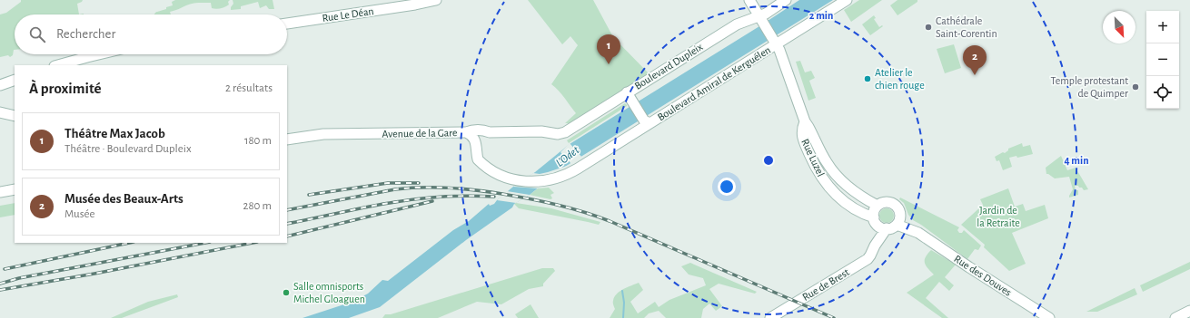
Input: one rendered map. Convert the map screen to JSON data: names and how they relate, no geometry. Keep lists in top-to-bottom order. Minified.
{"streets":{"main road":["Rue Le Déan","Boulevard Dupleix","Boulevard Amiral de Kerguélen","Avenue de la Gare","Rue Luzel","Rue des Douves","Rue de Brest"]},"crossings":[["Boulevard Dupleix","Avenue de la Gare"],["Rue Luzel","Rue des Douves"],["Rue Luzel","Rue de Brest"],["Rue des Douves","Rue de Brest"]],"water":["L'Odet"],"parks":["Jardin de la Retraite"],"places":["Cathédrale Saint-Corentin","Atelier le chien rouge","Temple protestant de Quimper","Salle omnisports Michel Gloaguen"],"north":"bottom right","page":{"map_buttons":["+","−"],"search":"Rechercher","pins":["1","2"],"heading":["À proximité","2 résultats"],"list":[{"mark":"1","name":"Théâtre Max Jacob","note":"Théâtre · Boulevard Dupleix","value":"180 m"},{"mark":"2","name":"Musée des Beaux-Arts","note":"Musée","value":"280 m"}]},"rings":["2 min","4 min"]}
